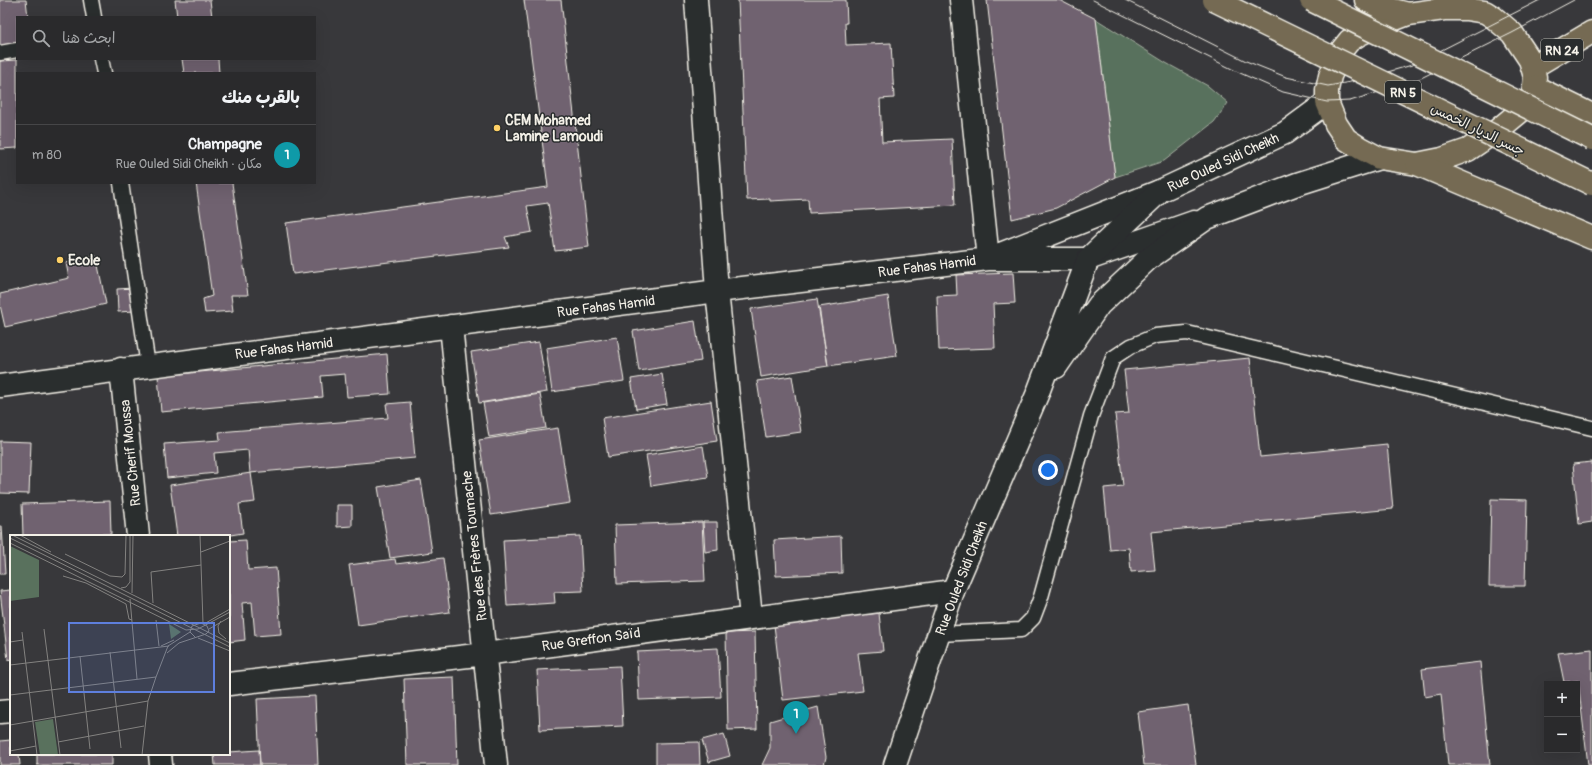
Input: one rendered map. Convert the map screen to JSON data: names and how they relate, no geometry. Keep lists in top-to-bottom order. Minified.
{"streets":{"main road":["RN 24","RN 5","جسر الديار الخمس"],"street":["Rue Ouled Sidi Cheikh","Rue Fahas Hamid","Rue Cherif Moussa","Rue des Frères Toumache","Rue Greffon Saïd"]},"crossings":[["Rue Ouled Sidi Cheikh","Rue Fahas Hamid"],["Rue Ouled Sidi Cheikh","Rue Greffon Saïd"],["Rue Fahas Hamid","Rue Cherif Moussa"],["Rue Fahas Hamid","Rue des Frères Toumache"],["Rue des Frères Toumache","Rue Greffon Saïd"]],"places":["CEM Mohamed Lamine Lamoudi","Ecole"],"page":{"search":"ابحث هنا","heading":"بالقرب منك","list":[{"mark":"1","name":"Champagne","note":"مكان · Rue Ouled Sidi Cheikh","value":"80 m"}],"map_buttons":["+","−"],"pins":"1"}}
